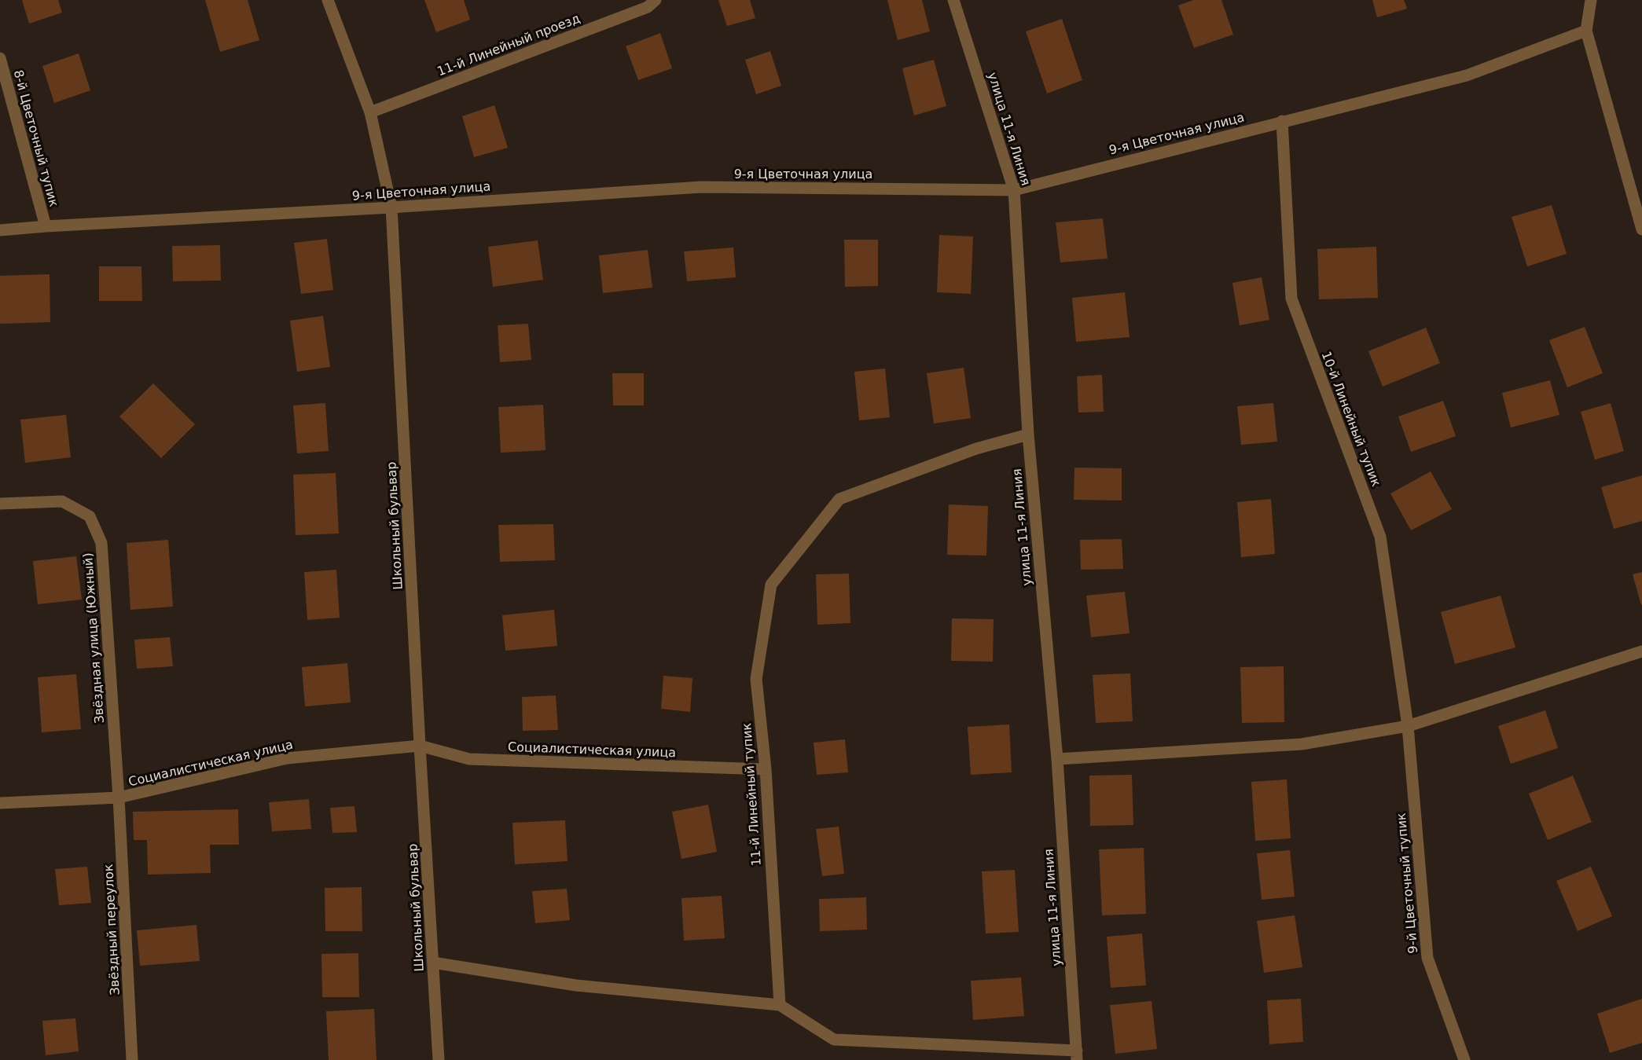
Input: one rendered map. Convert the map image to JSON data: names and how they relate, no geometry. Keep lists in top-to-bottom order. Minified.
{"streets":{"lane":["11-й Линейный проезд","улица 11-я Линия","9-я Цветочная улица","8-й Цветочный тупик","10-й Линейный тупик","Школьный бульвар","Звёздная улица (Южный)","Социалистическая улица","11-й Линейный тупик","9-й Цветочный тупик","Звёздный переулок"]},"crossings":[["11-й Линейный проезд","Школьный бульвар"],["улица 11-я Линия","9-я Цветочная улица"],["улица 11-я Линия","11-й Линейный тупик"],["9-я Цветочная улица","8-й Цветочный тупик"],["9-я Цветочная улица","10-й Линейный тупик"],["9-я Цветочная улица","Школьный бульвар"],["10-й Линейный тупик","9-й Цветочный тупик"],["Школьный бульвар","Социалистическая улица"],["Звёздная улица (Южный)","Социалистическая улица"],["Звёздная улица (Южный)","Звёздный переулок"],["Социалистическая улица","11-й Линейный тупик"],["Социалистическая улица","Звёздный переулок"]]}
